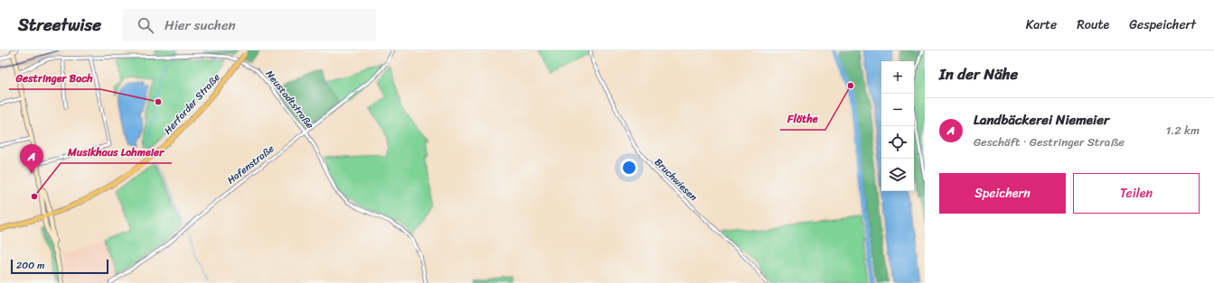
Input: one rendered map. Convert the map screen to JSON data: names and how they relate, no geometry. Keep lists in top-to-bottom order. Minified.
{"streets":{"main road":["Herforder Straße"],"street":["Neustadtstraße","Hafenstraße","Bruchwiesen"]},"crossings":[["Neustadtstraße","Hafenstraße"]],"places":["Flöthe","Gestringer Bach","Musikhaus Lohmeier"],"scale_bar":"200 m","page":{"header":"Streetwise","search":"Hier suchen","nav":["Karte","Route","Gespeichert"],"heading":"In der Nähe","map_buttons":["+","−"],"list":[{"mark":"A","name":"Landbäckerei Niemeier","note":"Geschäft · Gestringer Straße","value":"1.2 km"}],"pins":"A","buttons":["Speichern","Teilen"],"scale":"200 m"}}
